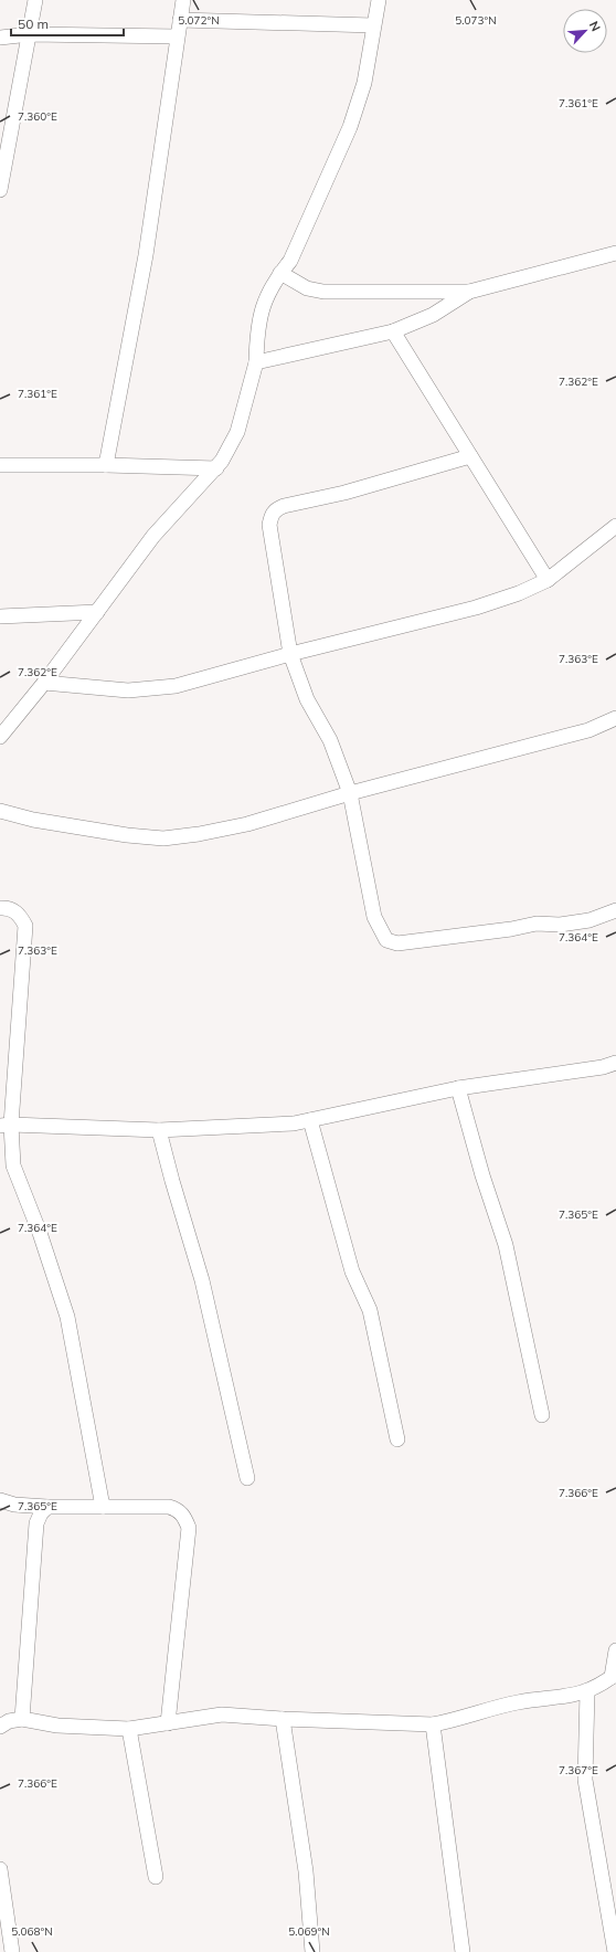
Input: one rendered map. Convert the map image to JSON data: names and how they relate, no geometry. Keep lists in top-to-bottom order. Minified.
{"scale_bar":"50 m","north":"top right","coordinates":["5.072°N","5.073°N","7.361°E","7.360°E","7.362°E","7.363°E","7.364°E","7.365°E","7.366°E","7.367°E","5.068°N","5.069°N"]}
